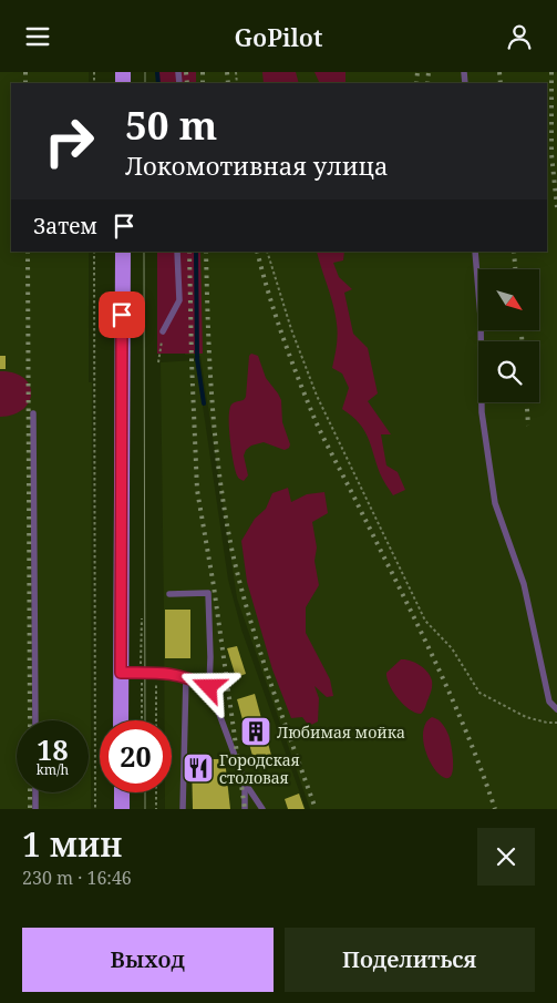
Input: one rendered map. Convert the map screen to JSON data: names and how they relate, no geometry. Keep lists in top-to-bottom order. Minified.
{"places":{"building":["Любимая мойка"],"restaurant":["Городская столовая"]},"north":"bottom right","page":{"header":"GoPilot","turn":["50 m","Локомотивная улица"],"then":"Затем","speed":"18 km/h","limit":"20","heading":["1 мин","230 m · 16:46"],"buttons":["Выход","Поделиться"]}}
